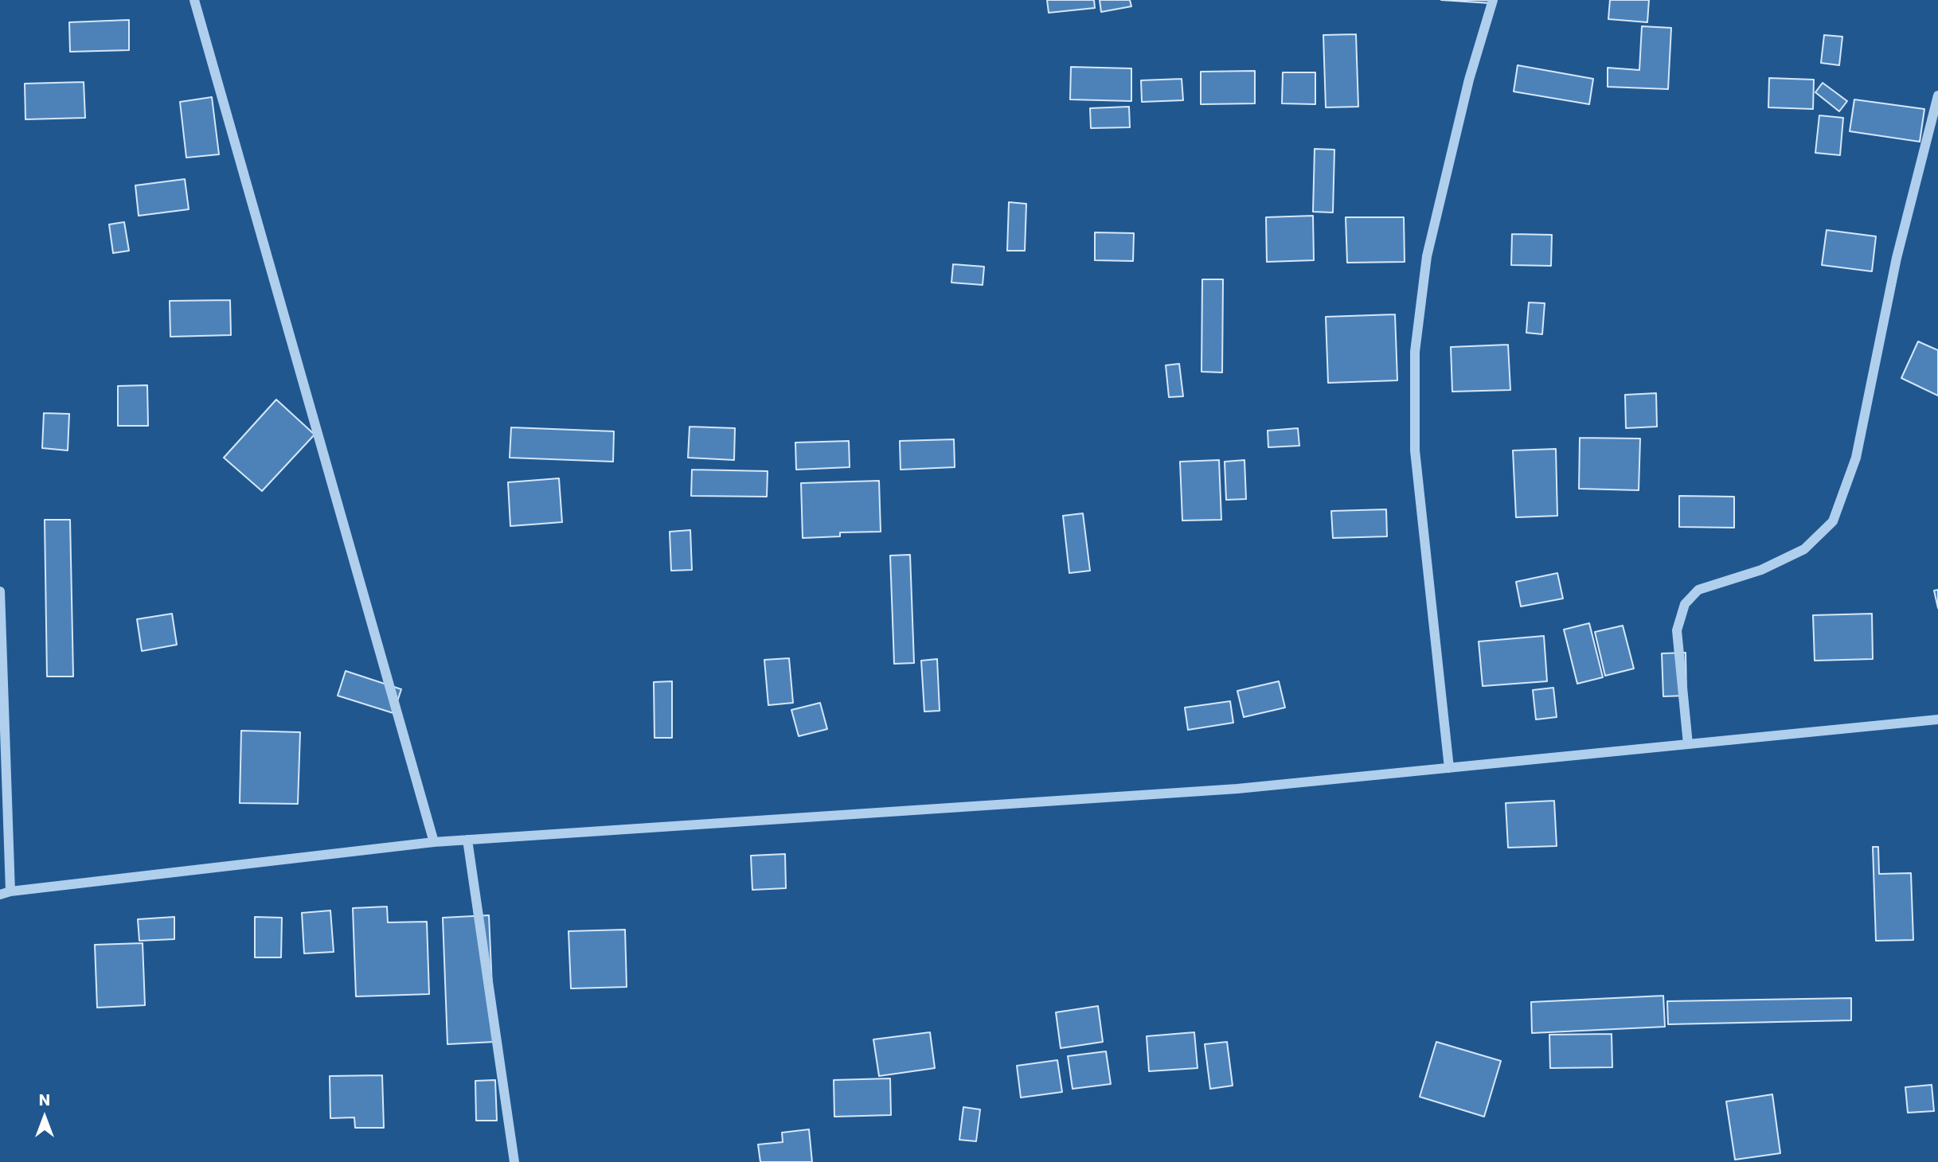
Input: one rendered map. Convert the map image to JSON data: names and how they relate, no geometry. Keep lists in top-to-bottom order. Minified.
{"north":"top"}
